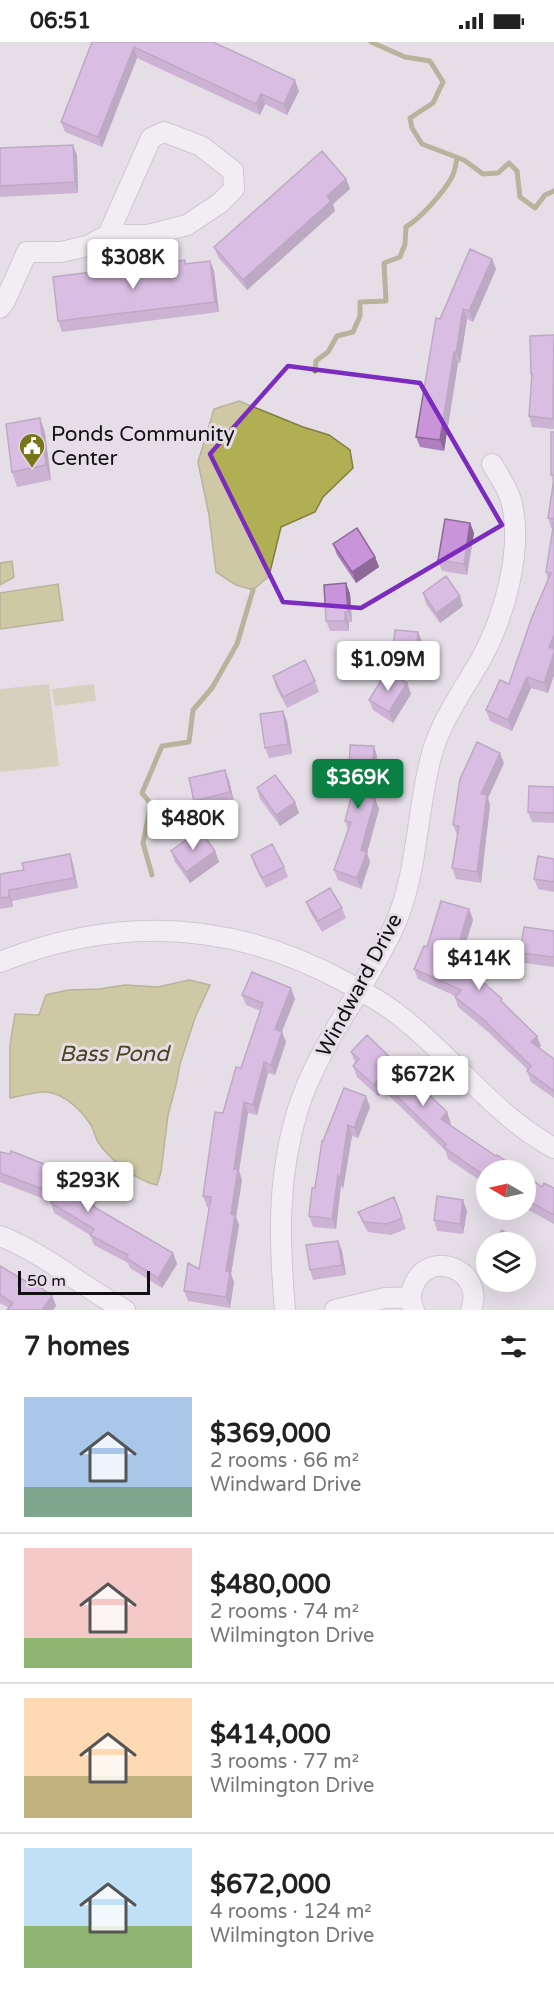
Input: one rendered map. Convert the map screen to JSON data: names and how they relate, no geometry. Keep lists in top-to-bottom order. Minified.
{"streets":{"street":["Windward Drive"]},"water":["Bass Pond"],"places":{"public building":["Ponds Community Center"]},"scale_bar":"50 m","north":"left","page":{"status":"06:51","price":["$308K","$1.09M","$369K","$480K","$414K","$672K","$293K"],"scale":"50 m","heading":"7 homes","list":[{"name":"$369,000","note":"2 rooms · 66 m² · Windward Drive"},{"name":"$480,000","note":"2 rooms · 74 m² · Wilmington Drive"},{"name":"$414,000","note":"3 rooms · 77 m² · Wilmington Drive"},{"name":"$672,000","note":"4 rooms · 124 m² · Wilmington Drive"}]}}
